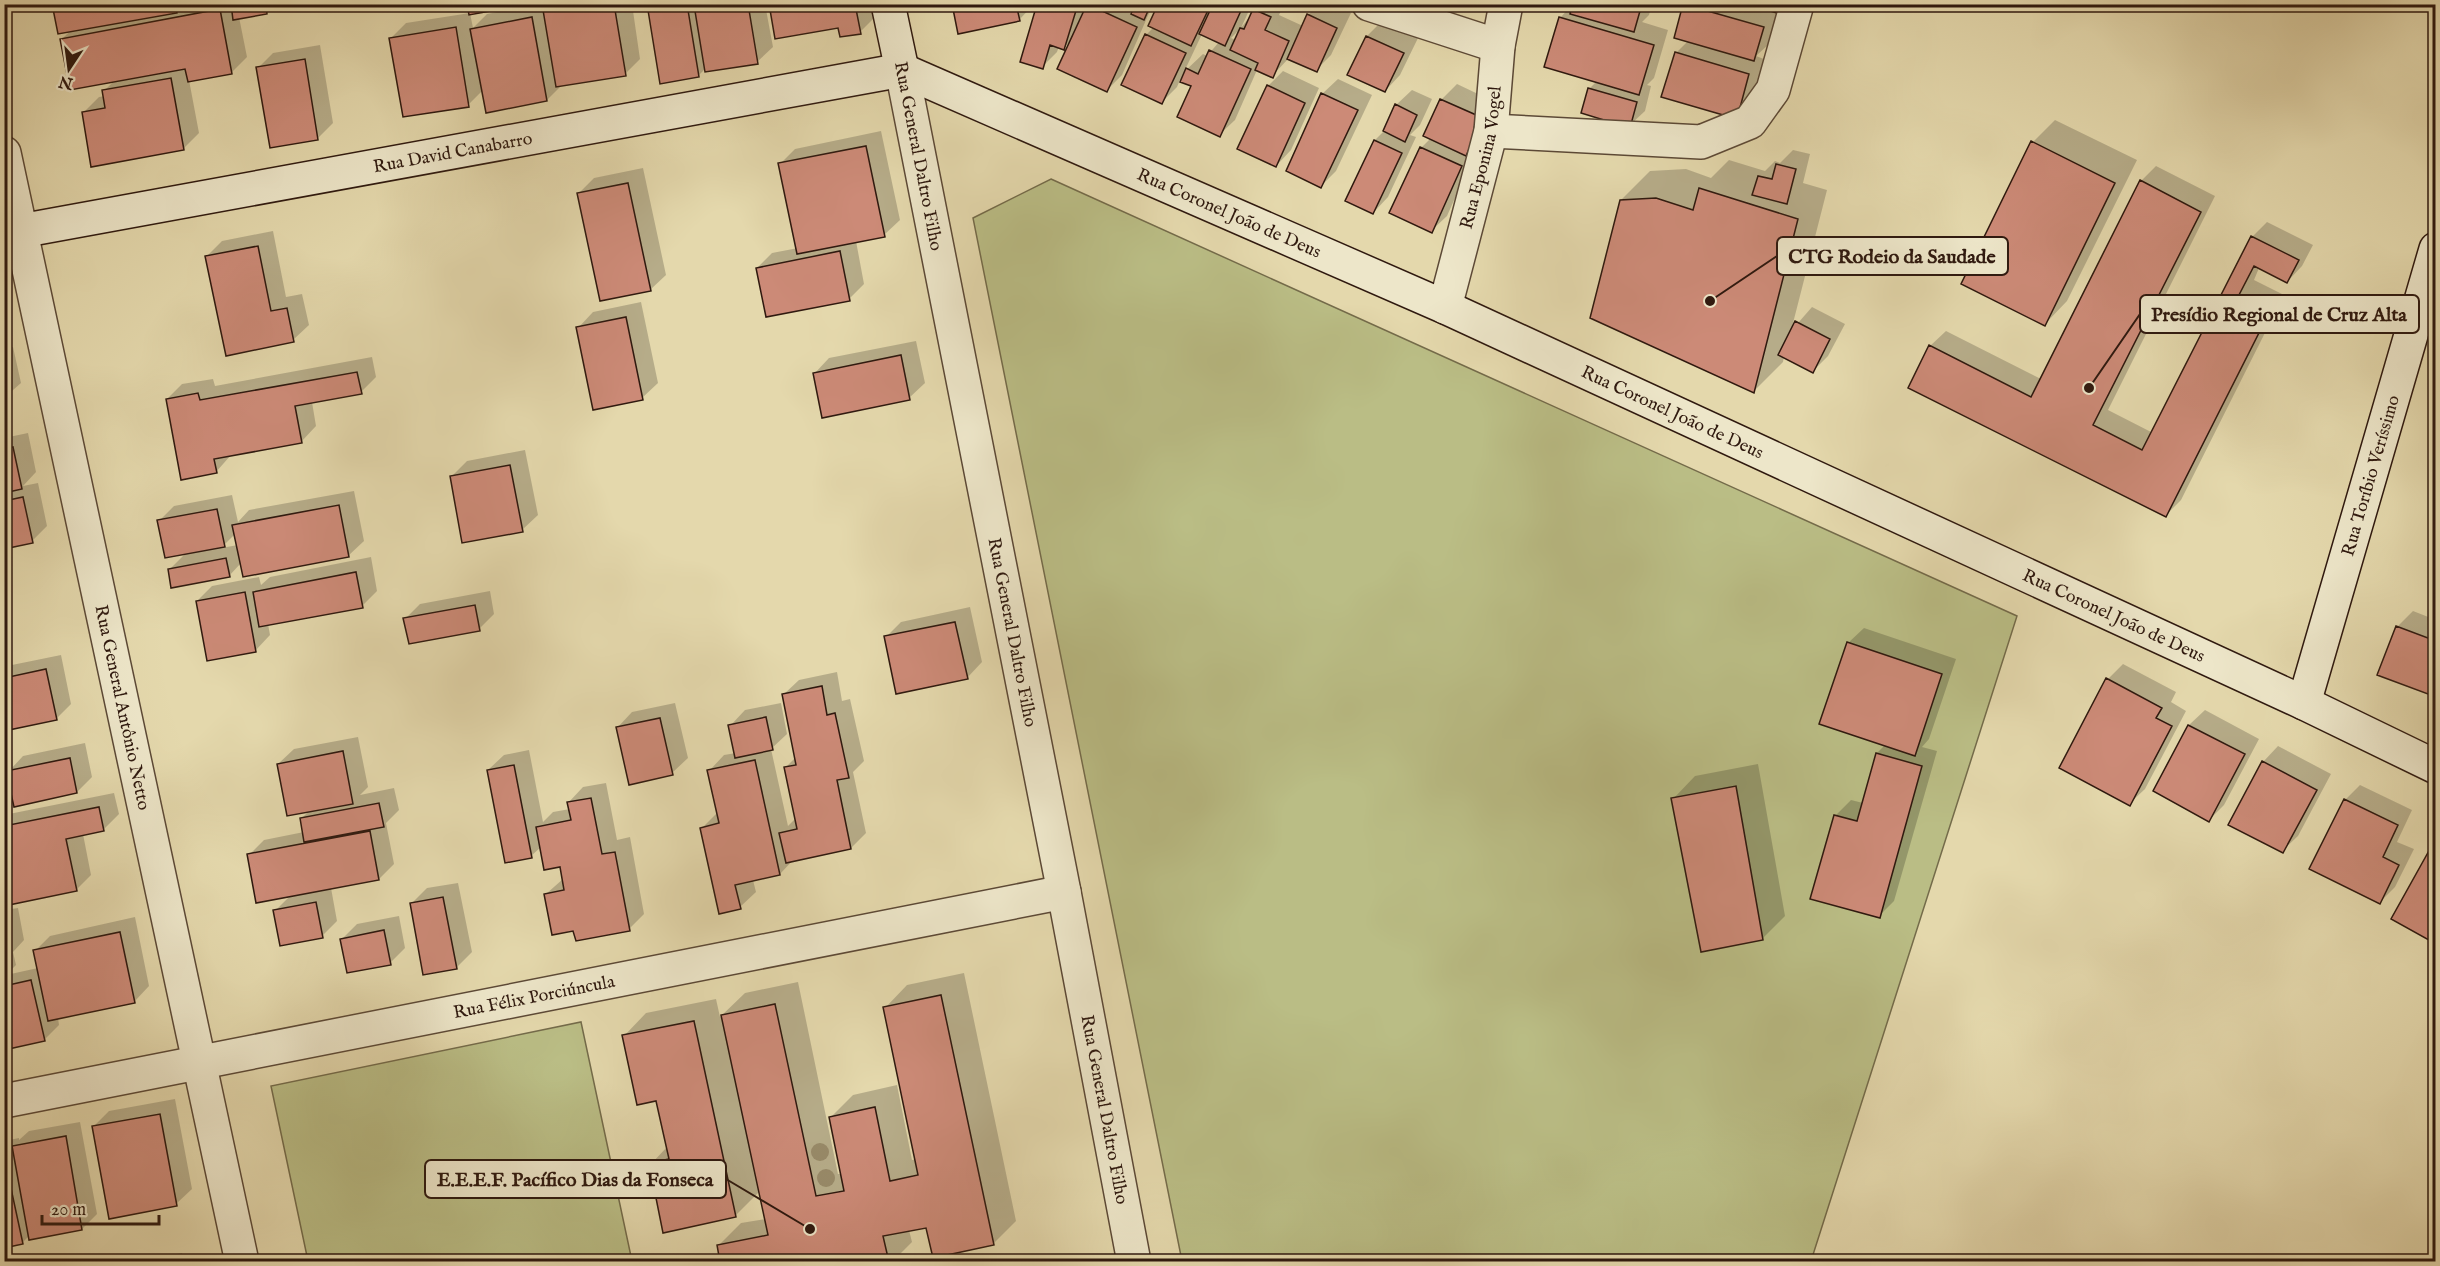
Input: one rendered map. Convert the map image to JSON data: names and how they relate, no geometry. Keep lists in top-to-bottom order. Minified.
{"streets":{"street":["Rua David Canabarro","Rua General Daltro Filho","Rua Eponina Vogel","Rua Coronel João de Deus","Rua Toríbio Veríssimo","Rua General Antônio Netto","Rua Félix Porciúncula"]},"crossings":[["Rua David Canabarro","Rua General Daltro Filho"],["Rua David Canabarro","Rua Coronel João de Deus"],["Rua David Canabarro","Rua General Antônio Netto"],["Rua General Daltro Filho","Rua Coronel João de Deus"],["Rua General Daltro Filho","Rua Félix Porciúncula"],["Rua Eponina Vogel","Rua Coronel João de Deus"],["Rua Coronel João de Deus","Rua Toríbio Veríssimo"],["Rua General Antônio Netto","Rua Félix Porciúncula"]],"places":["CTG Rodeio da Saudade","Presídio Regional de Cruz Alta","E.E.E.F. Pacífico Dias da Fonseca"],"scale_bar":"20 m","north":"bottom"}
